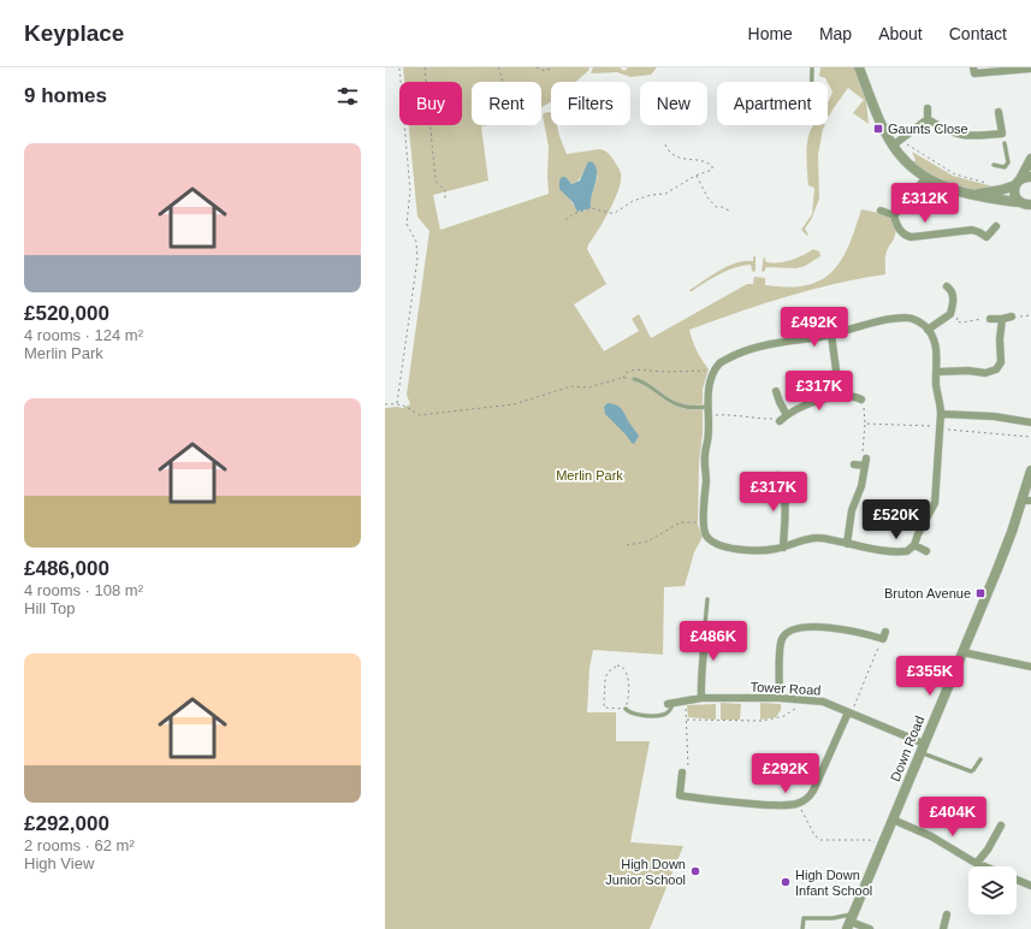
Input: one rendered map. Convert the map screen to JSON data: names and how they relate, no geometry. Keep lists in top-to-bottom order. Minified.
{"streets":{"street":["Tower Road","Down Road"]},"crossings":[["Tower Road","Down Road"]],"parks":["Merlin Park"],"places":{"transit":["Gaunts Close","Bruton Avenue"],"other":["High Down Junior School","High Down Infant School"]},"page":{"header":"Keyplace","nav":["Home","Map","About","Contact"],"heading":"9 homes","chip":["Buy","Rent","Filters","New","Apartment"],"list":[{"name":"£520,000","note":"4 rooms · 124 m² · Merlin Park"},{"name":"£486,000","note":"4 rooms · 108 m² · Hill Top"},{"name":"£292,000","note":"2 rooms · 62 m² · High View"}],"price":["£312K","£492K","£317K","£317K","£520K","£486K","£355K","£292K","£404K"]}}
